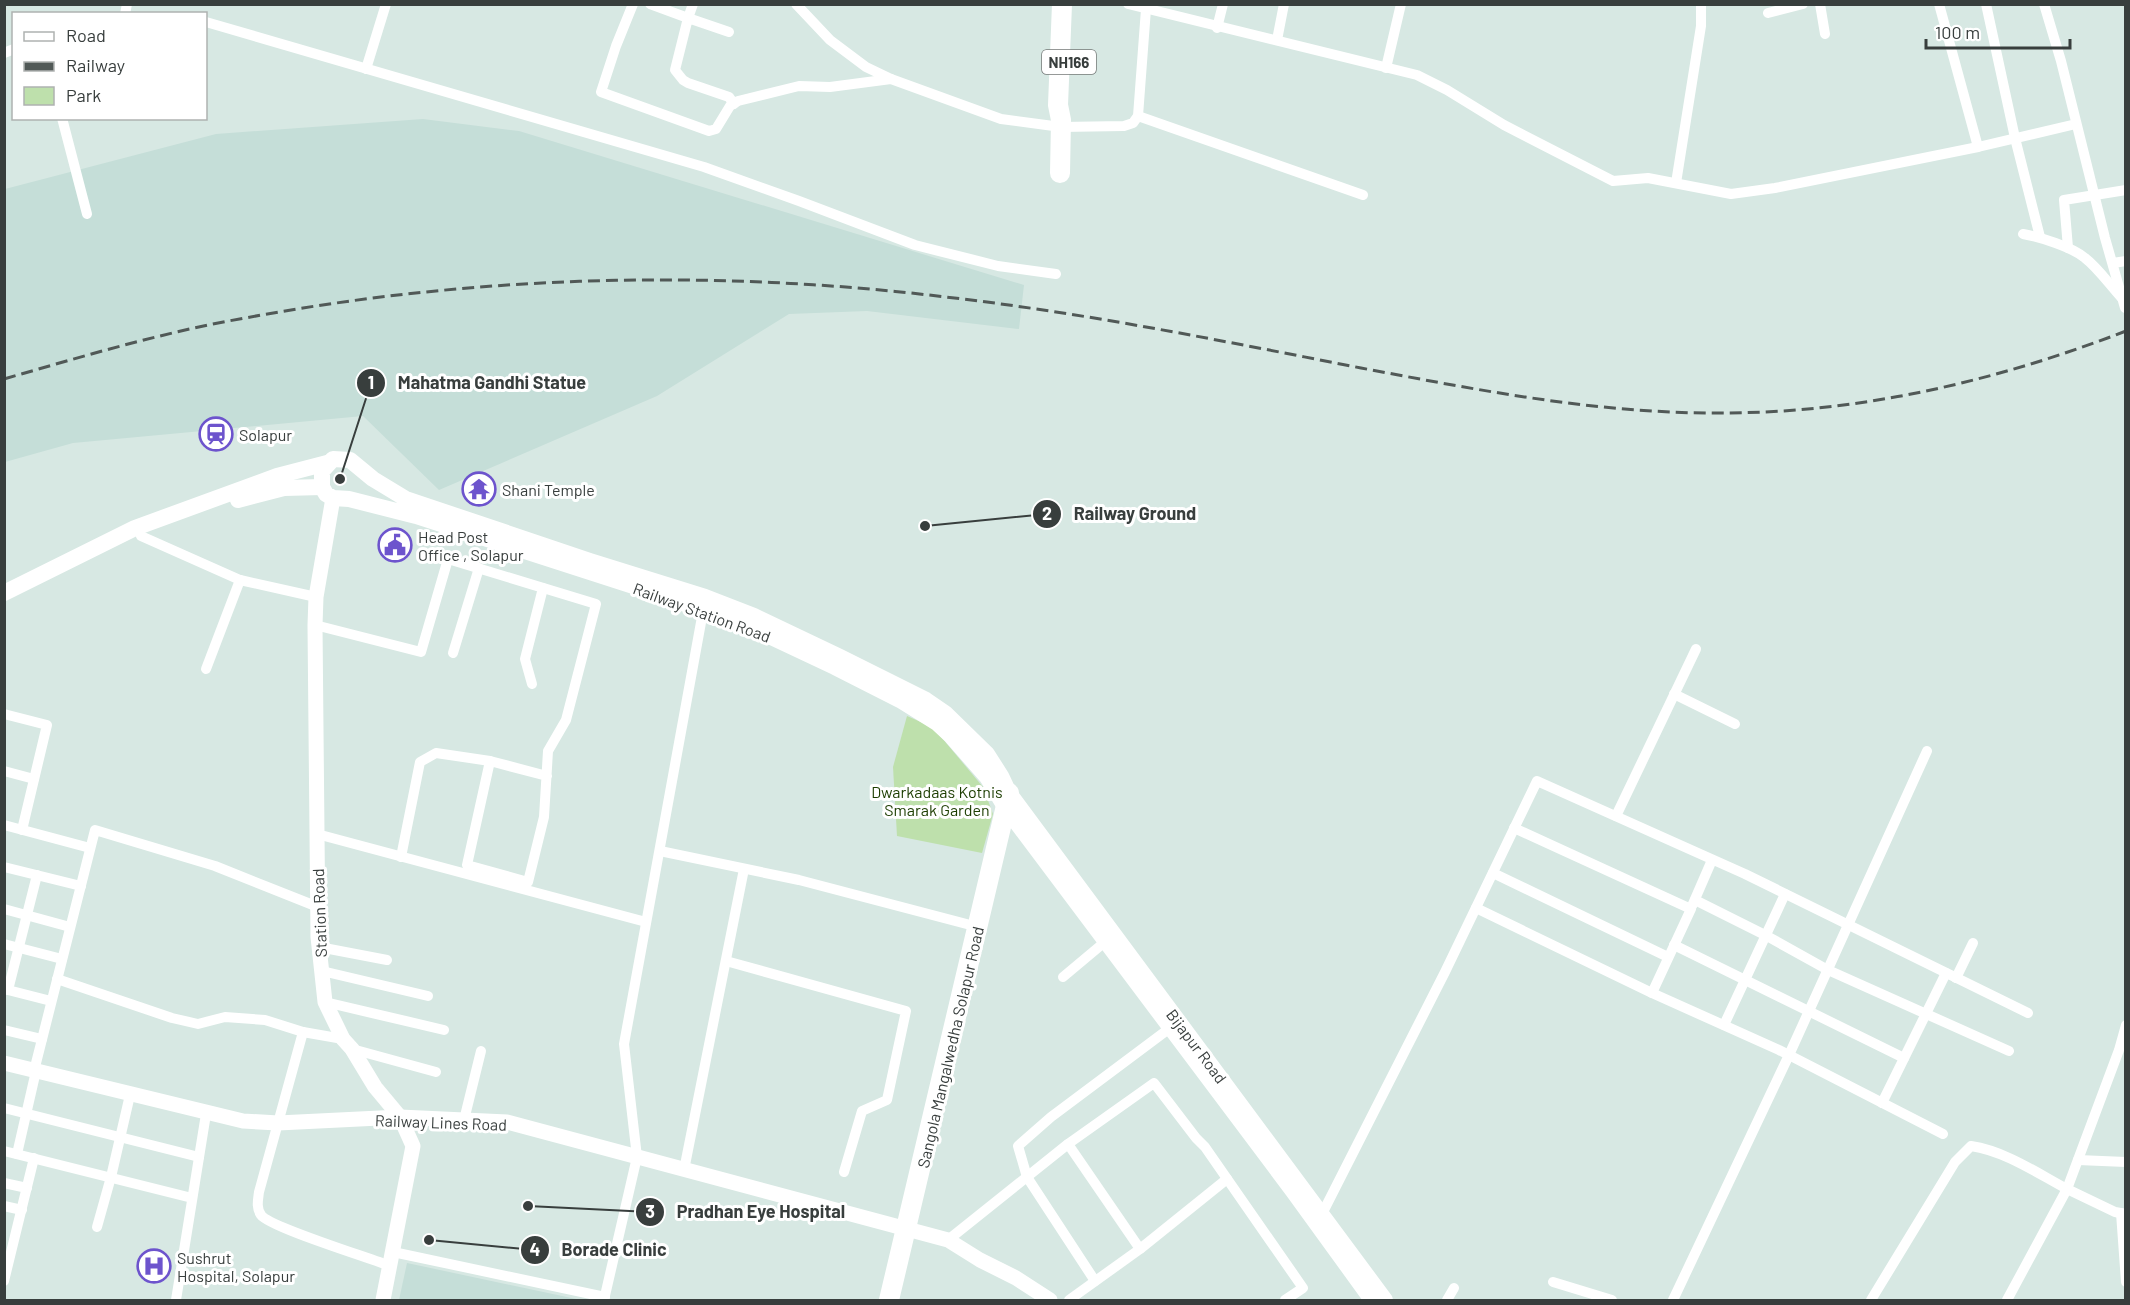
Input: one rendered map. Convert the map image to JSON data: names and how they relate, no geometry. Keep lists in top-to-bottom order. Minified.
{"streets":{"highway":["NH166","Sangola Mangalwedha Solapur Road"],"main road":["Railway Station Road","Bijapur Road"],"street":["Station Road","Railway Lines Road"]},"crossings":[["Railway Station Road","Station Road"],["Railway Station Road","Bijapur Road"],["Railway Station Road","Sangola Mangalwedha Solapur Road"],["Station Road","Railway Lines Road"],["Bijapur Road","Sangola Mangalwedha Solapur Road"],["Sangola Mangalwedha Solapur Road","Railway Lines Road"]],"parks":["Dwarkadaas Kotnis Smarak Garden"],"places":{"station":["Solapur"],"other":["Mahatma Gandhi Statue","Railway Ground","Pradhan Eye Hospital","Borade Clinic"],"temple":["Shani Temple"],"public building":["Head Post Office , Solapur"],"hospital":["Sushrut Hospital, Solapur"]},"legend":["Road","Railway","Park"],"scale_bar":"100 m"}
